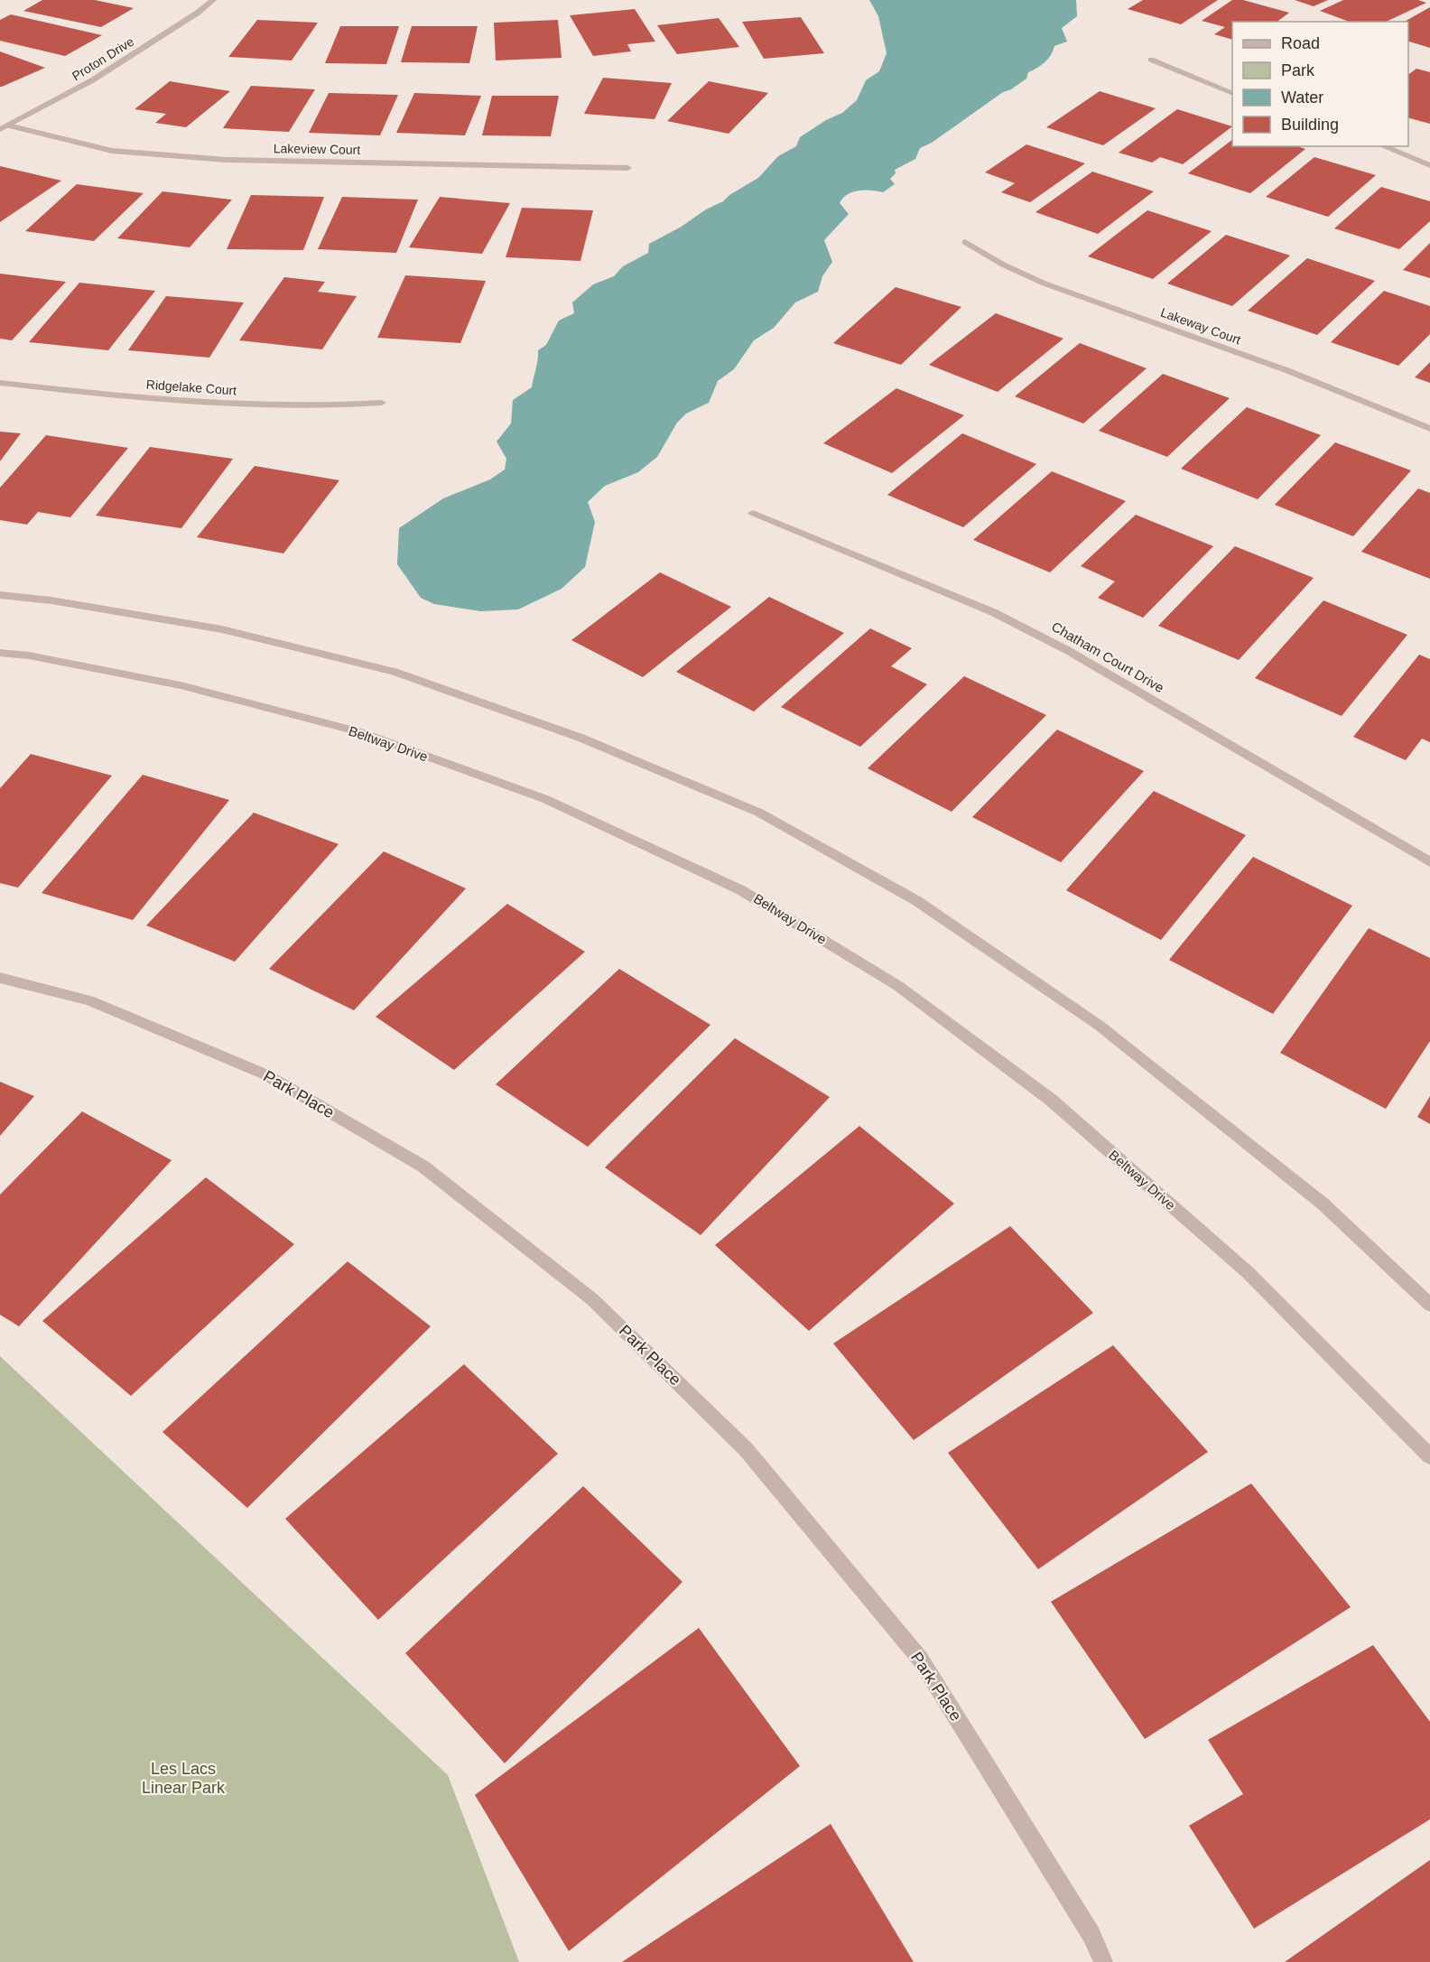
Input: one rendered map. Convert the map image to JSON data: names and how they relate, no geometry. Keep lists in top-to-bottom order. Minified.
{"streets":{"street":["Proton Drive","Lakeview Court","Lakeway Court","Ridgelake Court","Chatham Court Drive","Beltway Drive","Park Place"]},"crossings":[["Proton Drive","Lakeview Court"]],"parks":["Les Lacs Linear Park"],"legend":["Road","Park","Water","Building"]}
